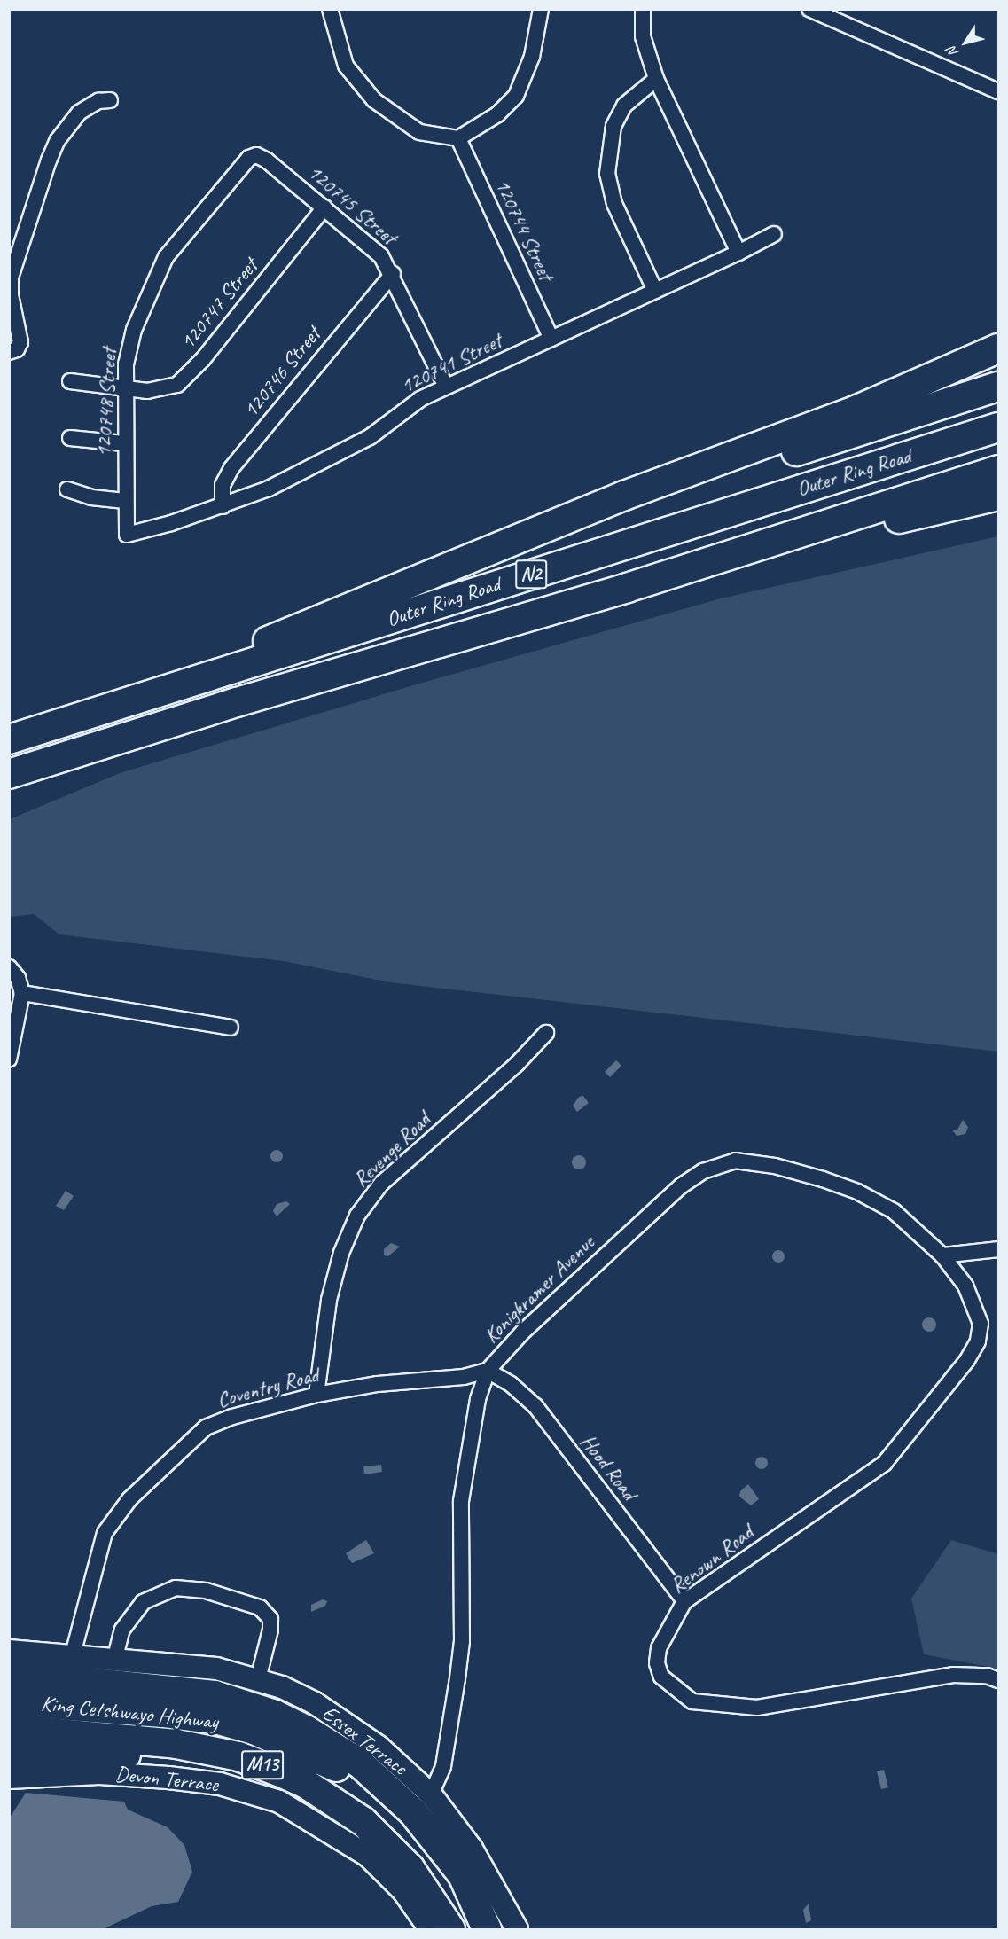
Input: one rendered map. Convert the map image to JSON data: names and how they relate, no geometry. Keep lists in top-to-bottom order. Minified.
{"streets":{"highway":["Outer Ring Road","N2","King Cetshwayo Highway","M13"],"street":["120745 Street","120744 Street","120747 Street","120741 Street","120746 Street","120748 Street","Revenge Road","Konigkramer Avenue","Coventry Road","Hood Road","Renown Road","Essex Terrace","Devon Terrace"]},"crossings":[["120745 Street","120747 Street"],["120745 Street","120741 Street"],["120745 Street","120746 Street"],["120745 Street","120748 Street"],["120744 Street","120741 Street"],["120747 Street","120748 Street"],["120741 Street","120746 Street"],["120741 Street","120748 Street"],["Revenge Road","Coventry Road"],["Konigkramer Avenue","Coventry Road"],["Konigkramer Avenue","Hood Road"],["Konigkramer Avenue","Renown Road"],["Konigkramer Avenue","Essex Terrace"],["Coventry Road","Hood Road"],["Coventry Road","Essex Terrace"],["Hood Road","Renown Road"]],"north":"bottom left"}
